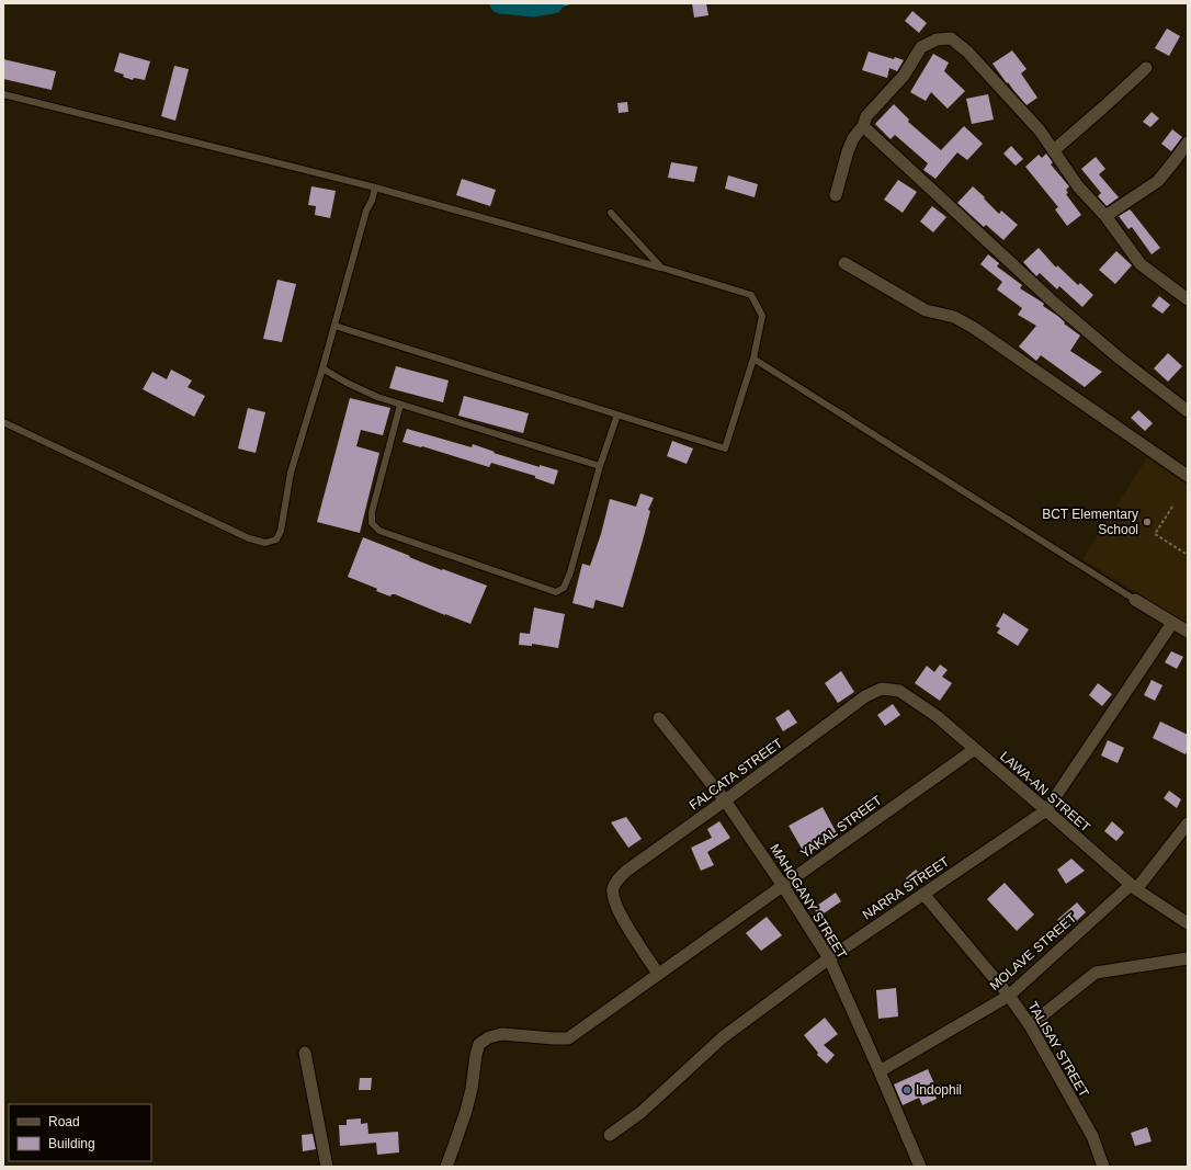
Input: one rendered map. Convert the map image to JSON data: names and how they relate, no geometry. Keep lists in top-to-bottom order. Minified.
{"streets":{"street":["FALCATA STREET","LAWA-AN STREET","YAKAL STREET","NARRA STREET","MAHOGANY STREET","MOLAVE STREET","TALISAY STREET"]},"crossings":[["FALCATA STREET","LAWA-AN STREET"],["FALCATA STREET","YAKAL STREET"],["FALCATA STREET","MAHOGANY STREET"],["LAWA-AN STREET","YAKAL STREET"],["LAWA-AN STREET","NARRA STREET"],["LAWA-AN STREET","MOLAVE STREET"],["YAKAL STREET","MAHOGANY STREET"],["NARRA STREET","MAHOGANY STREET"],["NARRA STREET","TALISAY STREET"],["MAHOGANY STREET","MOLAVE STREET"],["MOLAVE STREET","TALISAY STREET"]],"places":["BCT Elementary School","Indophil"],"legend":["Road","Building"]}
